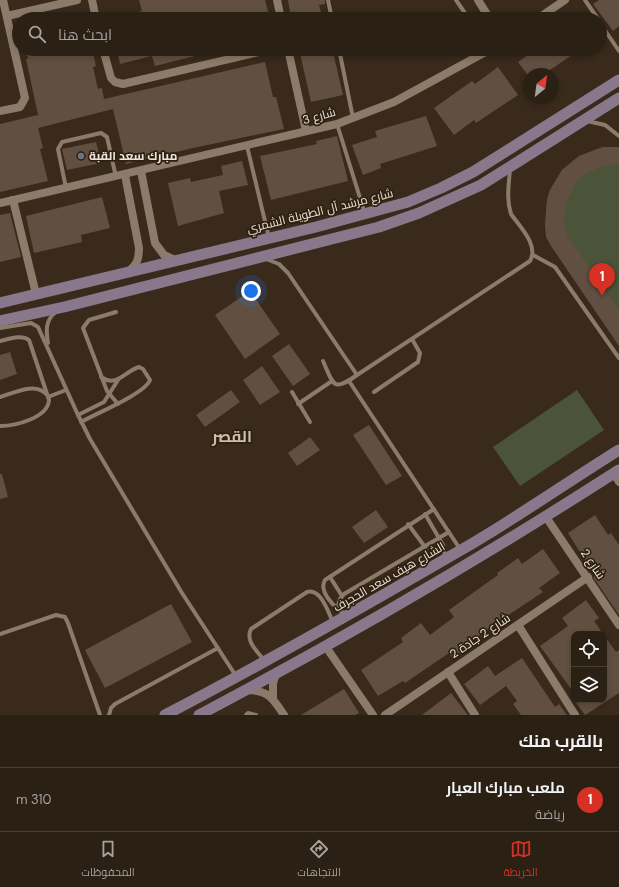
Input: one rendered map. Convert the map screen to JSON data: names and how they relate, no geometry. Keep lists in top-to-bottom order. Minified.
{"streets":{"main road":["شارع مرشد آل الطويلة الشمري","الشارع هيف سعد الحجرف"],"street":["شارع 3","شارع 2","شارع 2 جادة 2"]},"crossings":[["شارع 2","شارع 2 جادة 2"]],"districts":["القصر"],"places":["مبارك سعد القبة"],"north":"top right","page":{"search":"ابحث هنا","pins":"1","heading":"بالقرب منك","list":[{"mark":"1","name":"ملعب مبارك العيار","note":"رياضة","value":"310 m"}],"nav":["الخريطة","الاتجاهات","المحفوظات"]}}
